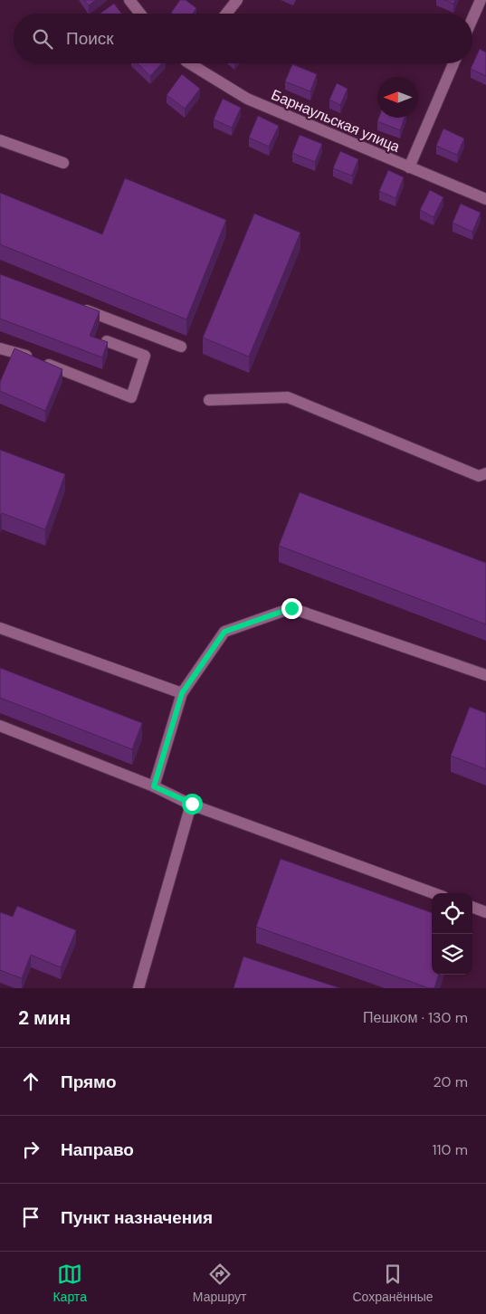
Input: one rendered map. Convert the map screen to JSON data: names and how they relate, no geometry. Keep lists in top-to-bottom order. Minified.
{"streets":{"street":["Барнаульская улица"]},"north":"left","page":{"search":"Поиск","heading":["2 мин","Пешком · 130 m"],"list":[["Прямо","20 m"],["Направо","110 m"],"Пункт назначения"],"nav":["Карта","Маршрут","Сохранённые"]}}
